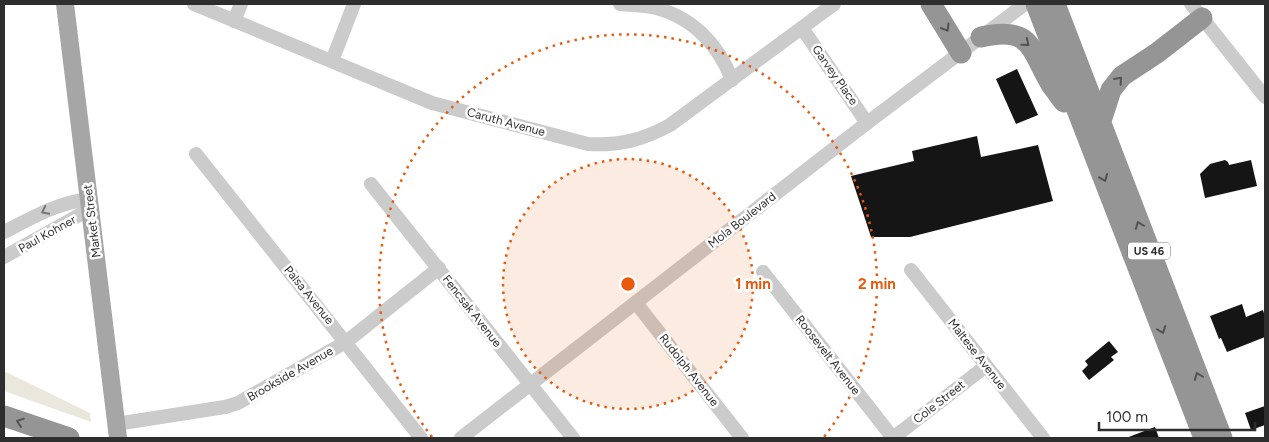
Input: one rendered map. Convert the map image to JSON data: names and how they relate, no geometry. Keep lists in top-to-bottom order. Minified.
{"streets":{"highway":["US 46"],"main road":["Market Street"],"street":["Garvey Place","Caruth Avenue","Mola Boulevard","Paul Kohner","Palsa Avenue","Fencsak Avenue","Maltese Avenue","Roosevelt Avenue","Rudolph Avenue","Brookside Avenue","Cole Street"]},"crossings":[["Garvey Place","Caruth Avenue"],["Garvey Place","Mola Boulevard"],["Mola Boulevard","Fencsak Avenue"],["Mola Boulevard","Rudolph Avenue"],["Market Street","Paul Kohner"],["Market Street","Brookside Avenue"],["Palsa Avenue","Brookside Avenue"],["Fencsak Avenue","Brookside Avenue"],["Maltese Avenue","Cole Street"],["Roosevelt Avenue","Cole Street"]],"scale_bar":"100 m","rings":["1 min","2 min"]}
